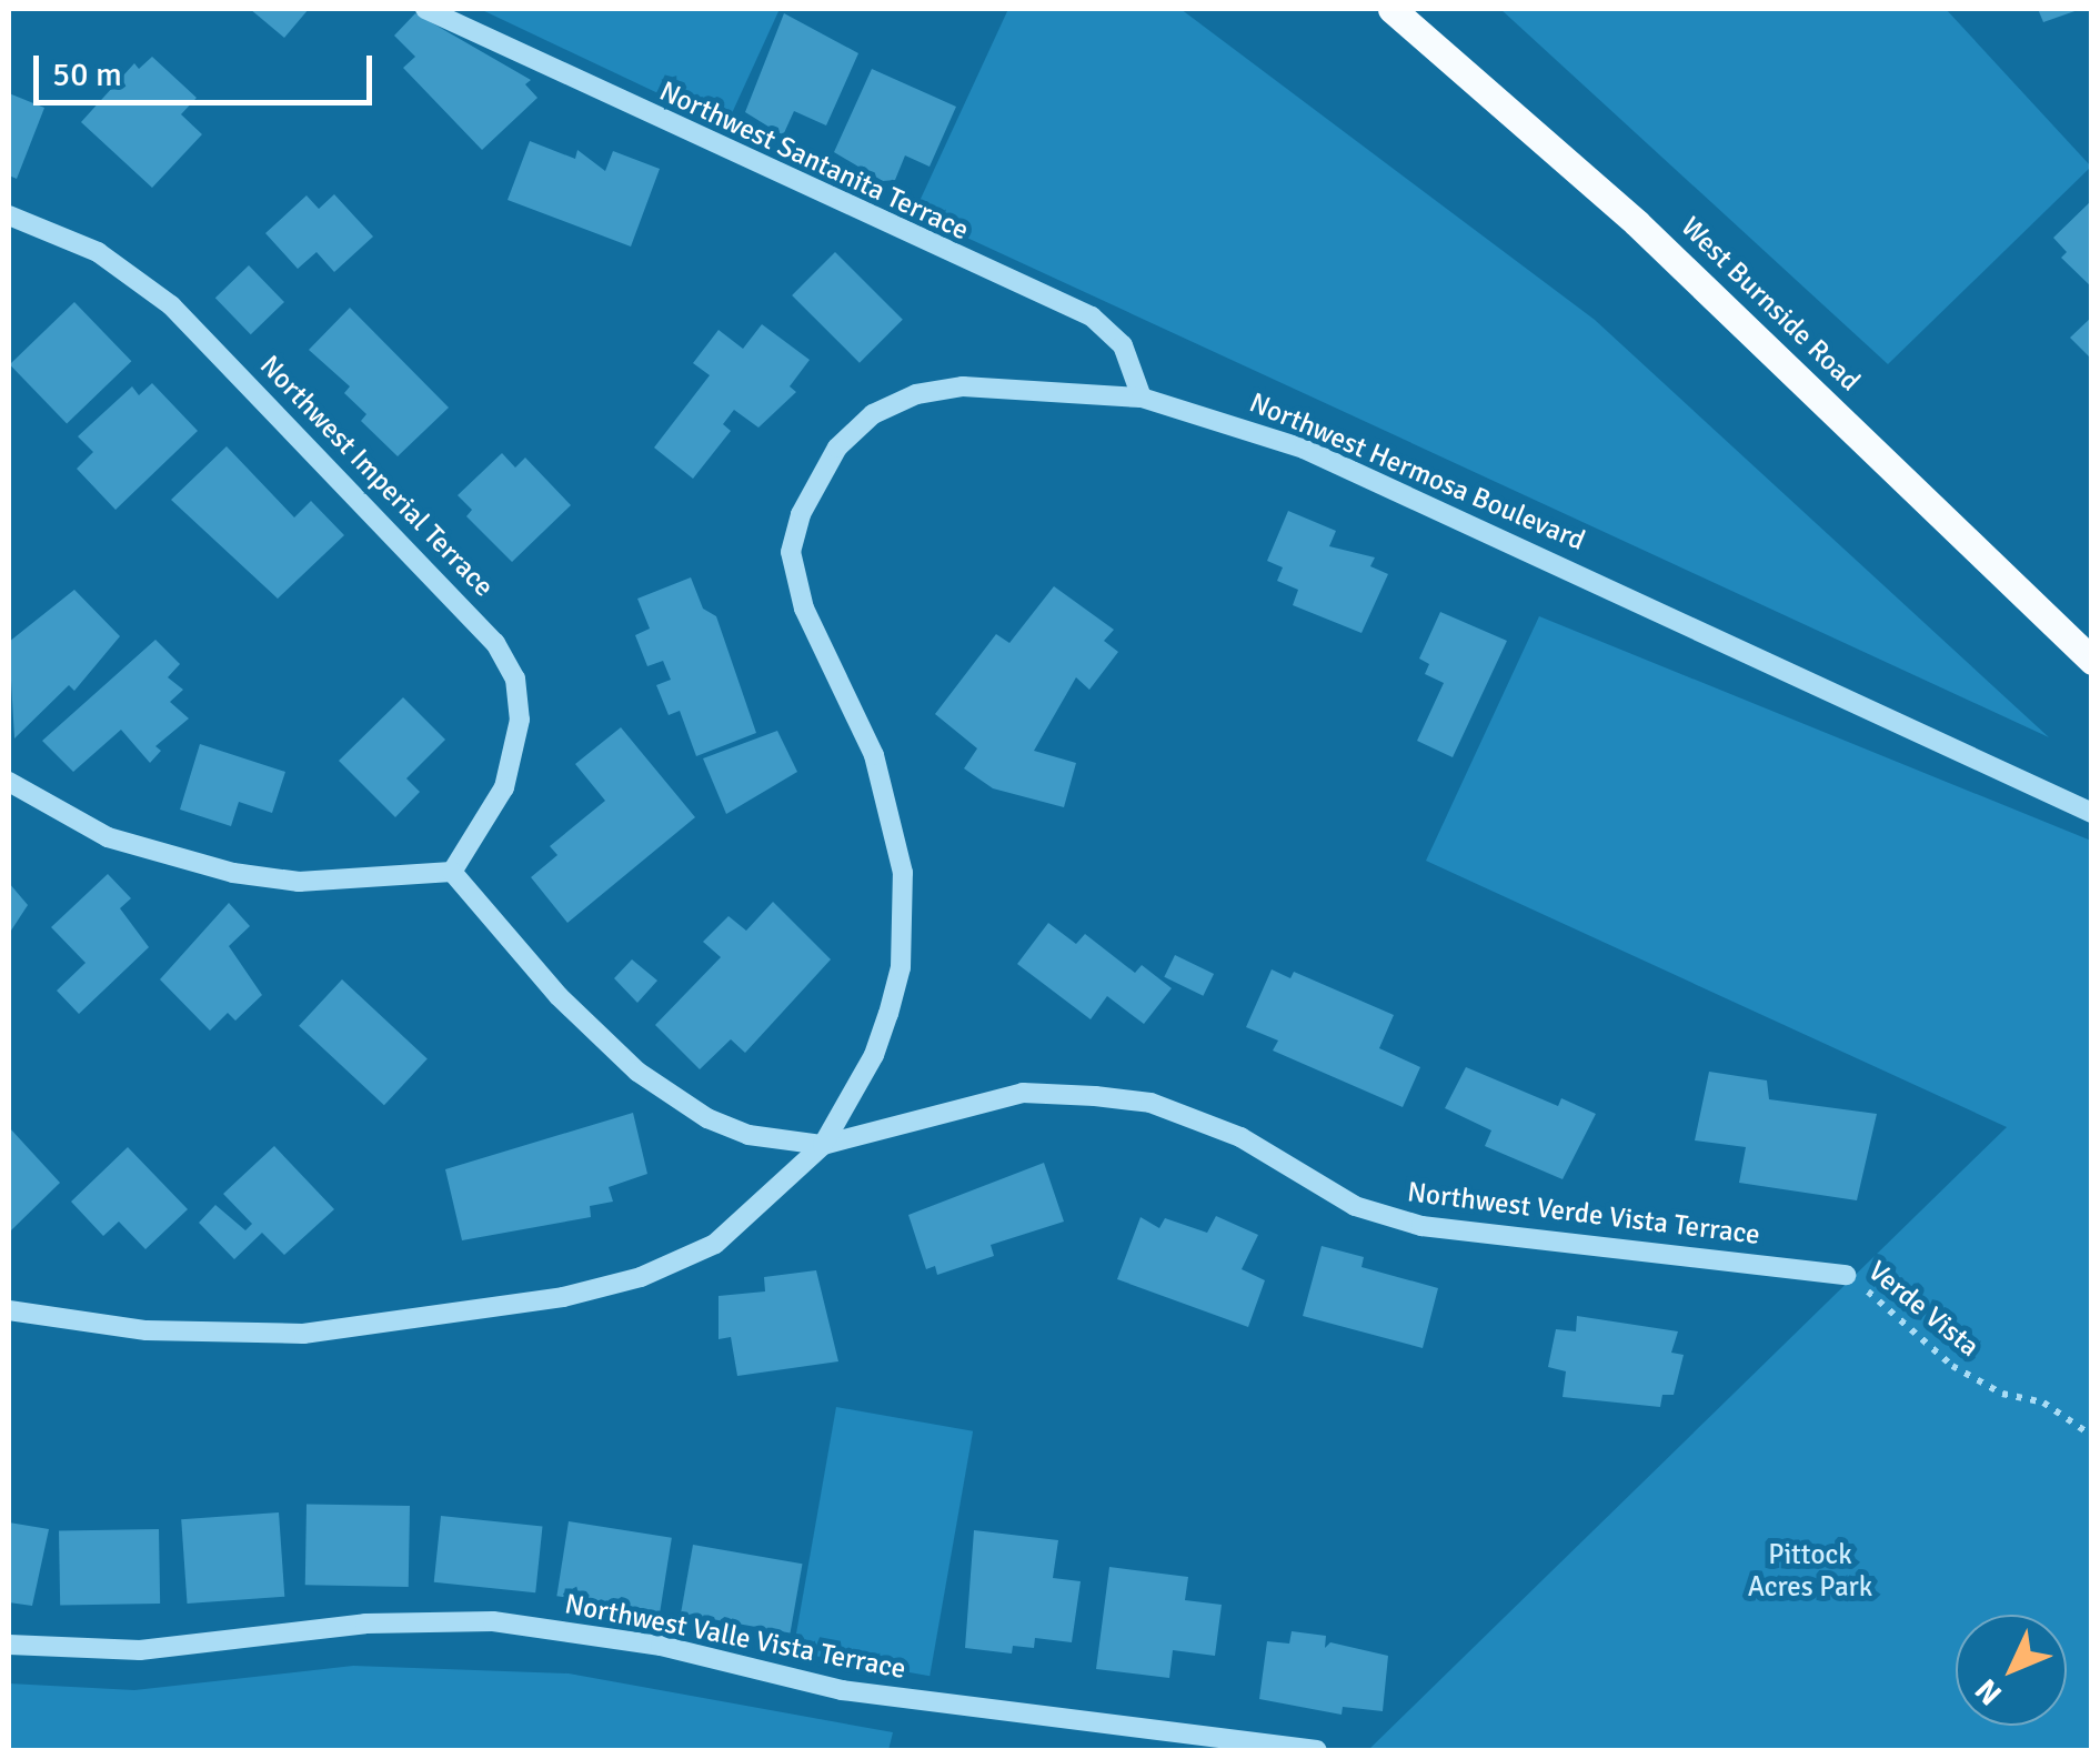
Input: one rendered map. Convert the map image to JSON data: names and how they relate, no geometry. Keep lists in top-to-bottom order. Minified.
{"streets":{"main road":["West Burnside Road"],"street":["Northwest Santanita Terrace","Northwest Hermosa Boulevard","Northwest Imperial Terrace","Northwest Verde Vista Terrace","Northwest Valle Vista Terrace"],"path":["Verde Vista"]},"crossings":[["Northwest Santanita Terrace","Northwest Hermosa Boulevard"],["Northwest Hermosa Boulevard","Northwest Verde Vista Terrace"],["Northwest Imperial Terrace","Northwest Verde Vista Terrace"],["Northwest Verde Vista Terrace","Verde Vista"]],"parks":["Pittock Acres Park"],"scale_bar":"50 m","north":"bottom left"}
